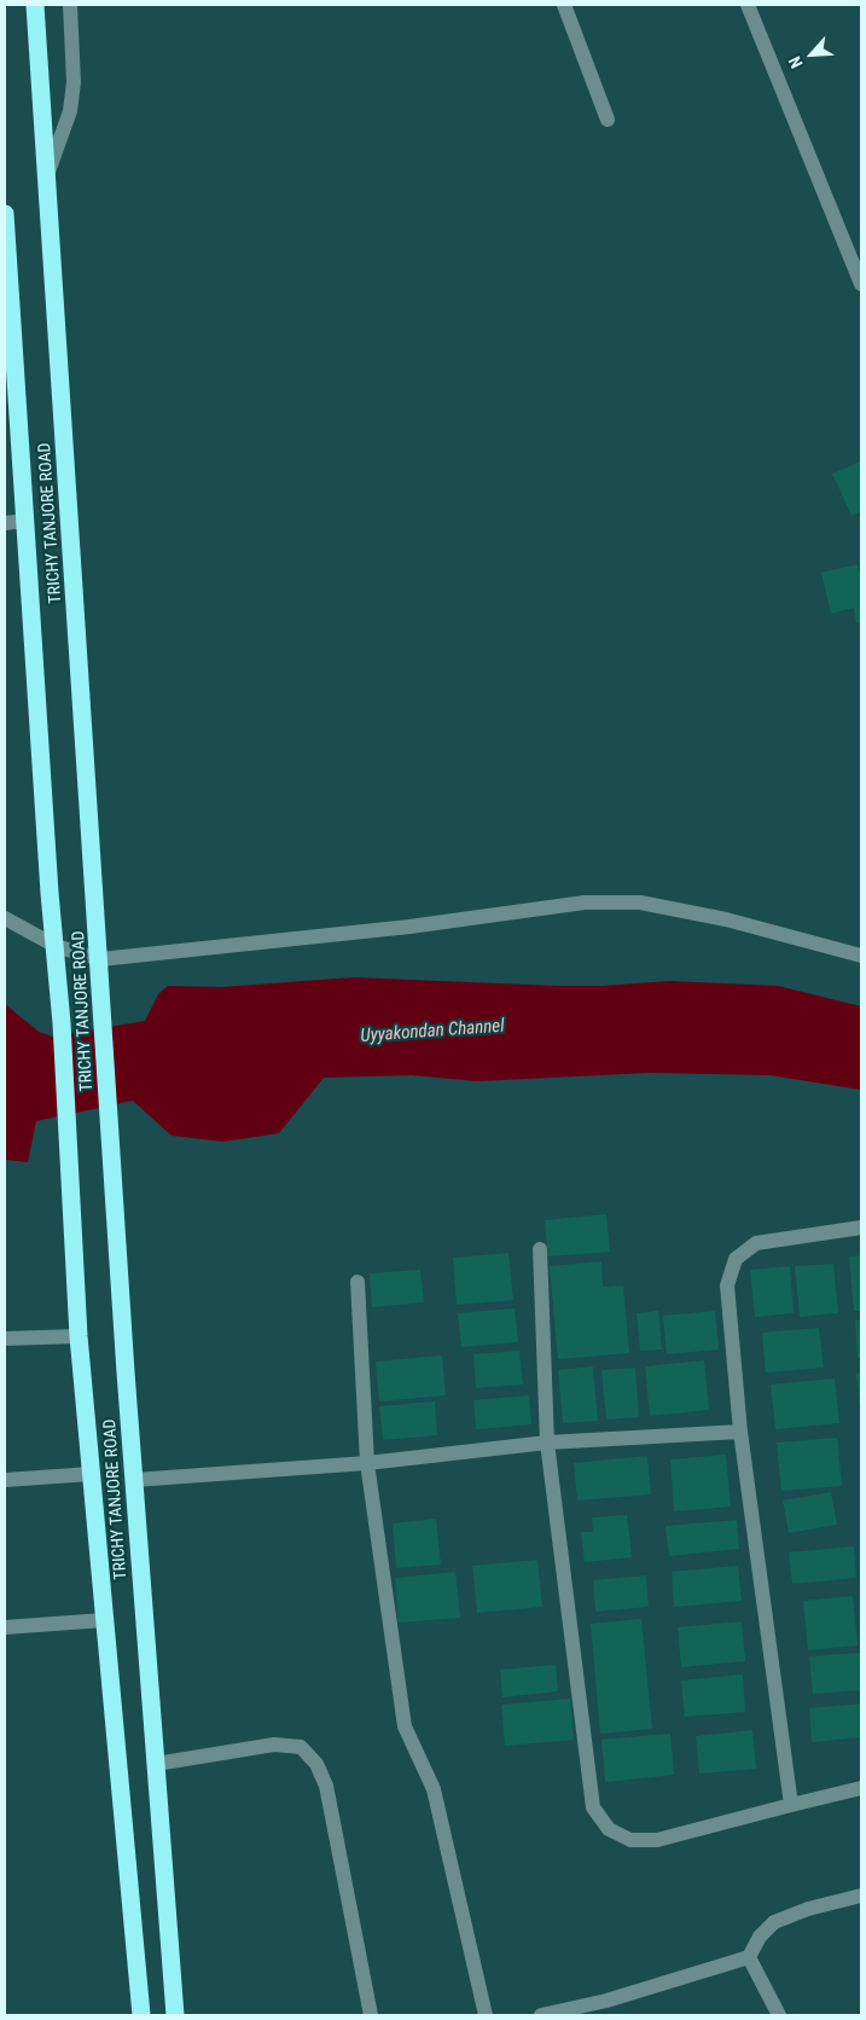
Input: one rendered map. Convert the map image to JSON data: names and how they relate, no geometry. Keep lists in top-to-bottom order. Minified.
{"streets":{"highway":["TRICHY TANJORE ROAD"]},"water":["Uyyakondan Channel"],"north":"bottom left"}
